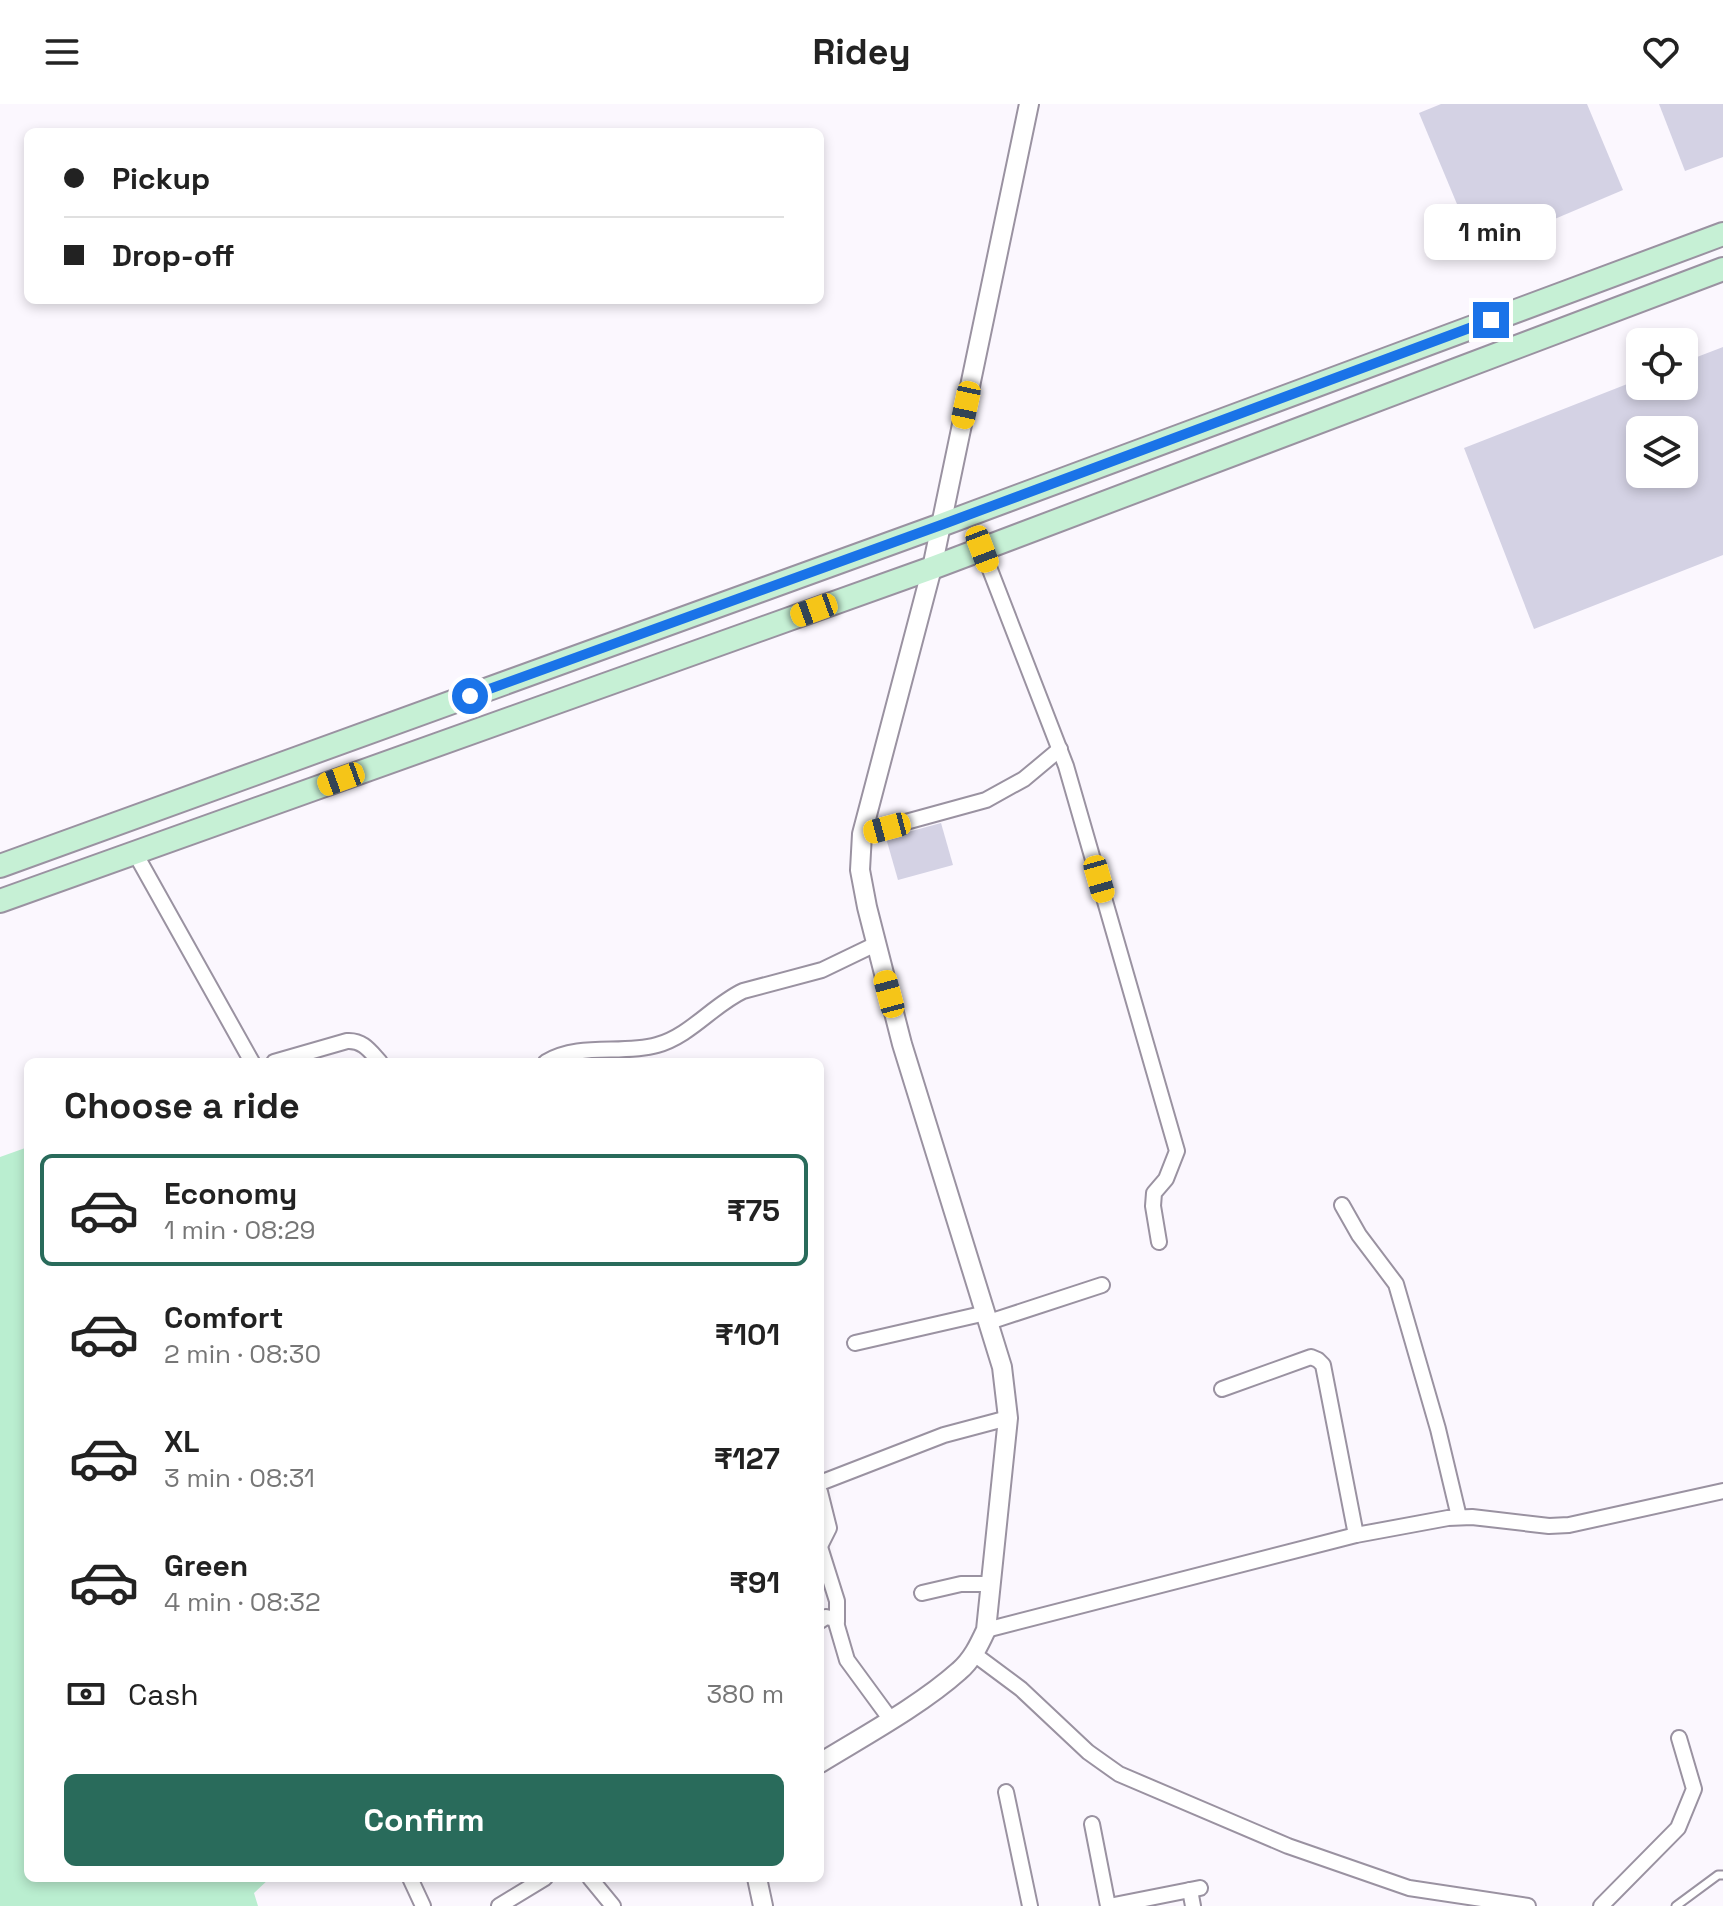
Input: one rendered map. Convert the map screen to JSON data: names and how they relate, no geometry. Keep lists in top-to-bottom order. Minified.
{"page":{"header":"Ridey","banner":["Pickup","Drop-off"],"bubble":"1 min","heading":"Choose a ride","list":[{"name":"Economy","note":"1 min · 08:29","value":"₹75"},{"name":"Comfort","note":"2 min · 08:30","value":"₹101"},{"name":"XL","note":"3 min · 08:31","value":"₹127"},{"name":"Green","note":"4 min · 08:32","value":"₹91"}],"pay":["Cash","380 m"],"buttons":"Confirm"}}
